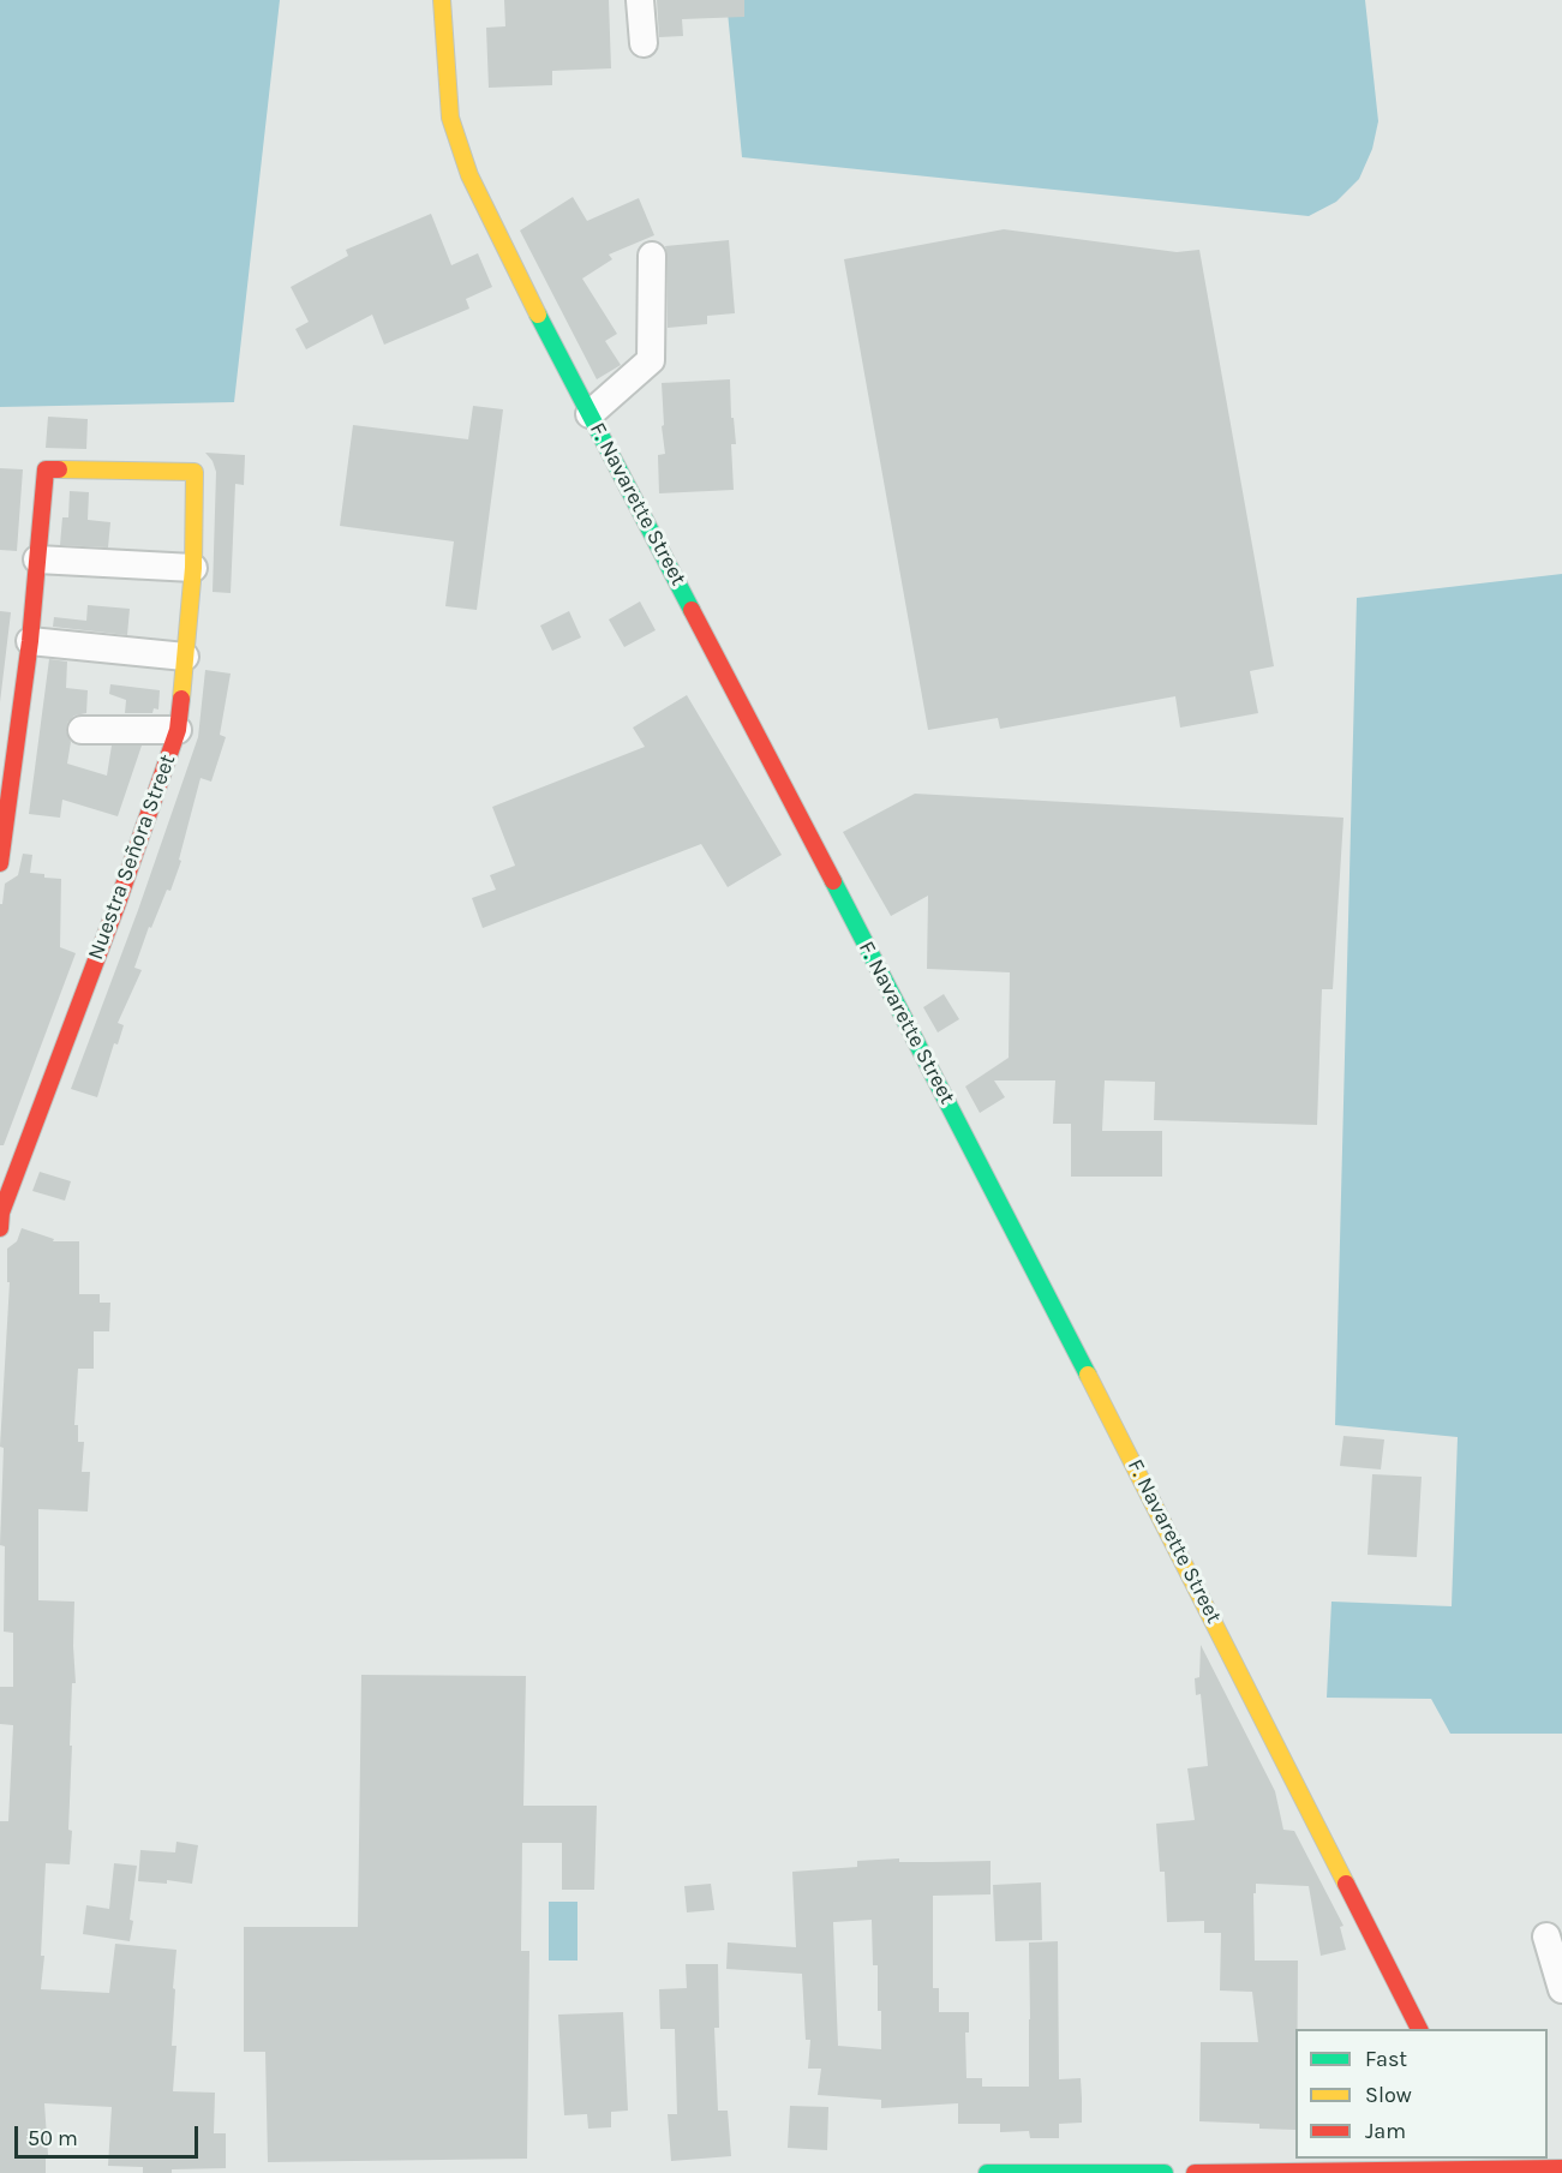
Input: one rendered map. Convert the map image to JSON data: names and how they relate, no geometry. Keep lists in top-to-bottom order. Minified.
{"streets":{"main road":["F. Navarette Street","Nuestra Señora Street"]},"legend":["Fast","Slow","Jam"],"scale_bar":"50 m"}
